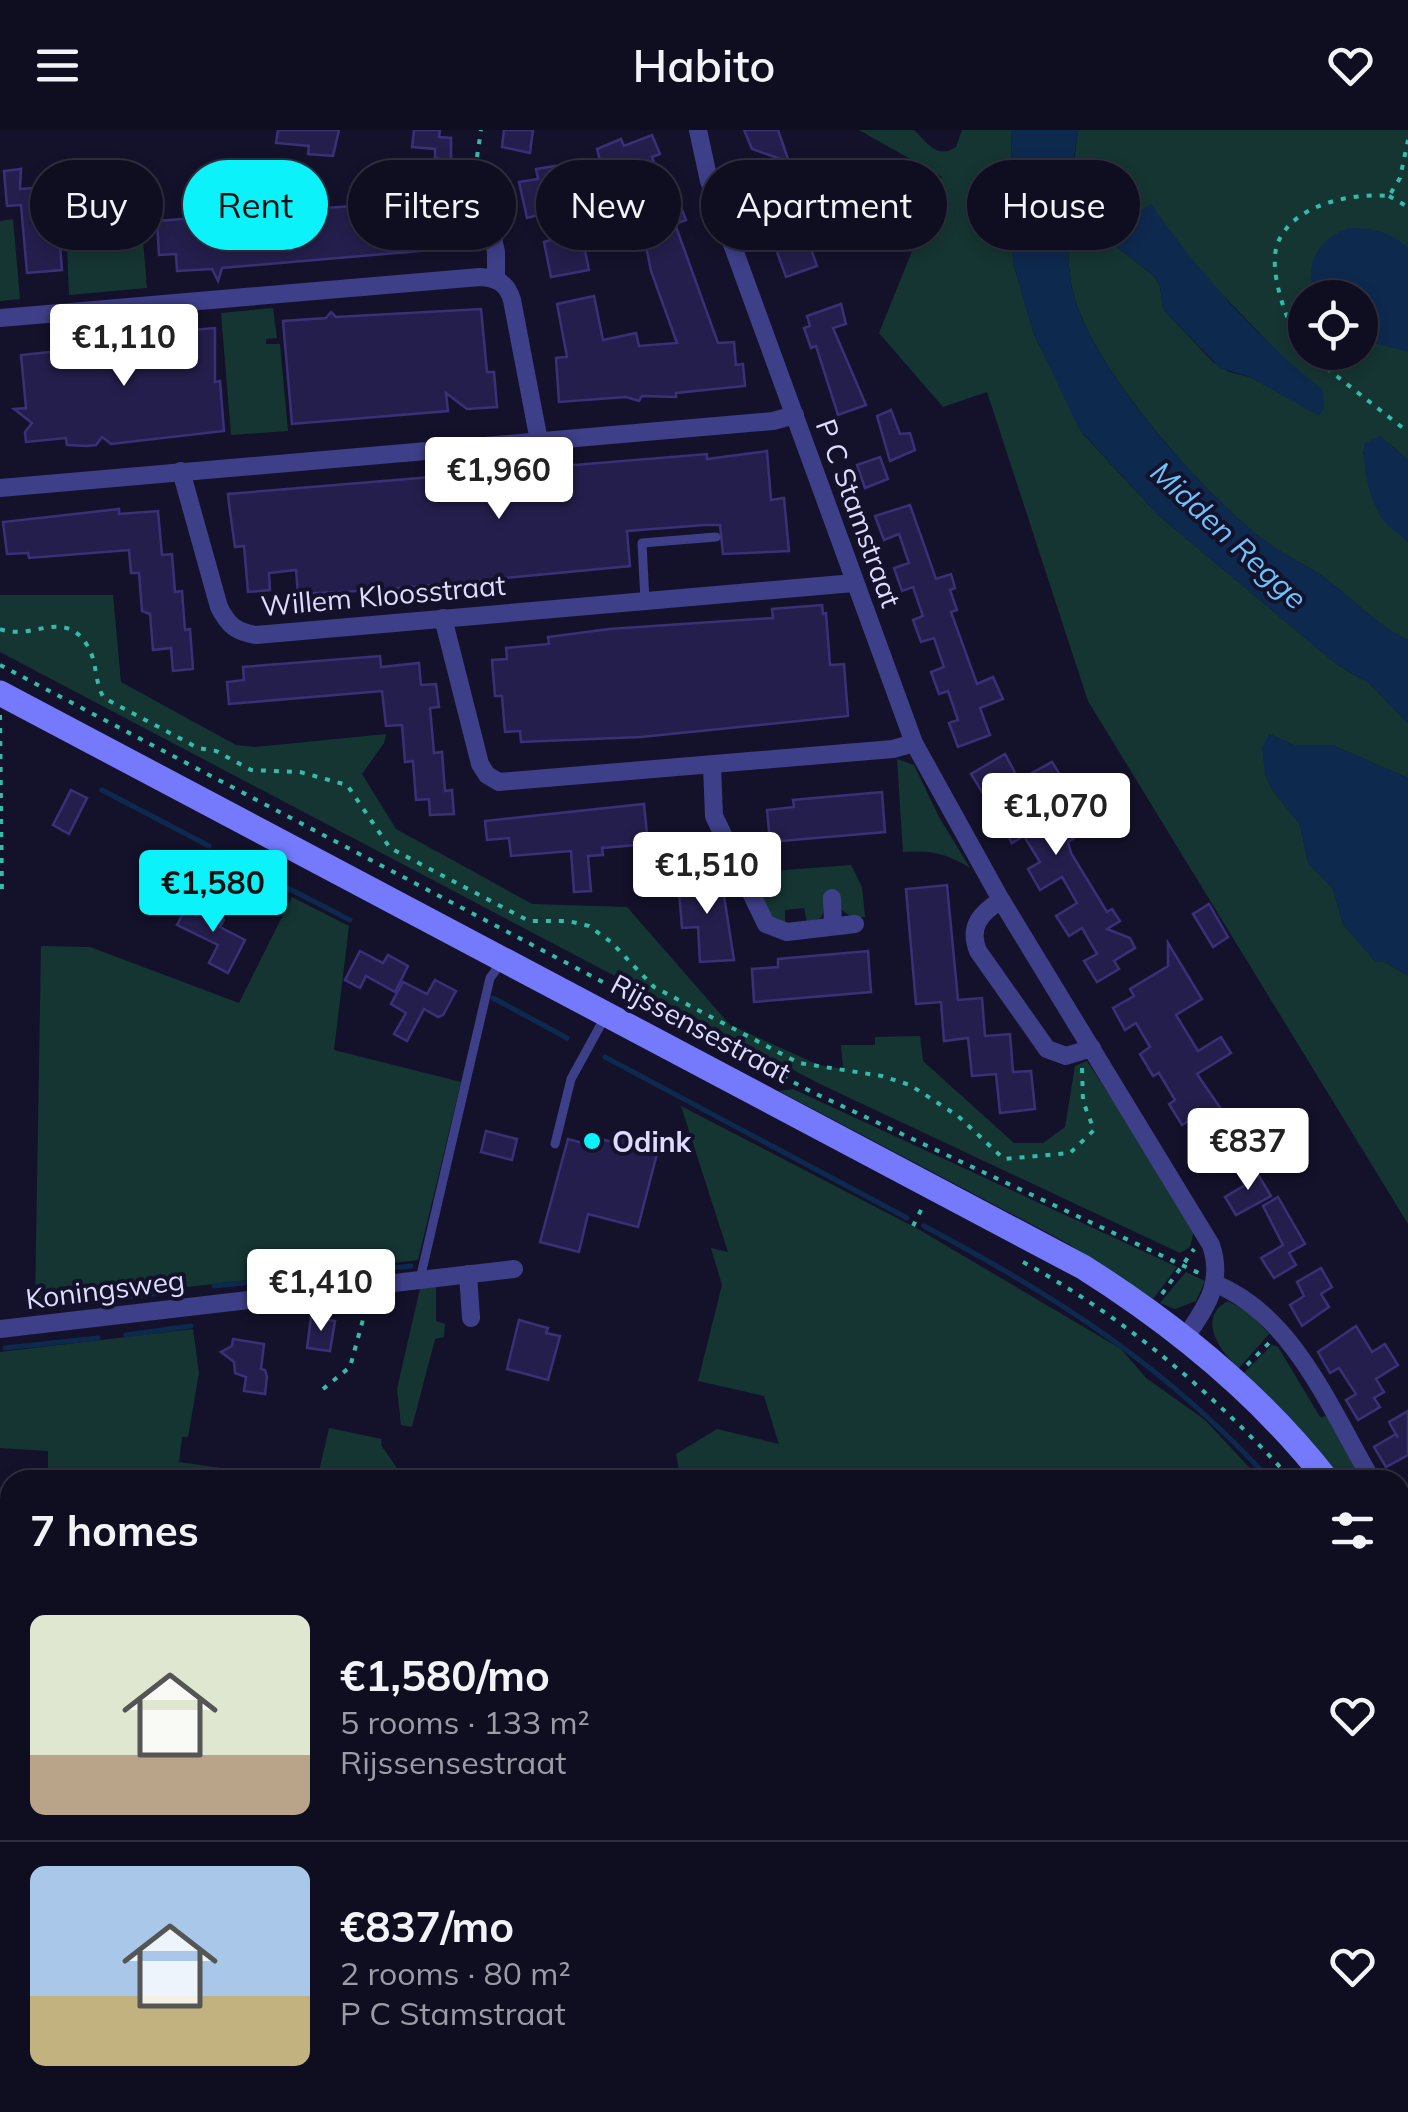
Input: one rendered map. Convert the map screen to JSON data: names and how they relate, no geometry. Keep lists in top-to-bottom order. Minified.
{"streets":{"main road":["Rijssensestraat"],"street":["P C Stamstraat","Willem Kloosstraat","Koningsweg"]},"crossings":[["P C Stamstraat","Willem Kloosstraat"],["P C Stamstraat","Rijssensestraat"]],"water":["Midden Regge"],"places":["Odink"],"page":{"header":"Habito","chip":["Buy","Rent","Filters","New","Apartment","House"],"price":["€1,110","€1,960","€1,070","€1,510","€1,580","€837","€1,410"],"heading":"7 homes","list":[{"name":"€1,580/mo","note":"5 rooms · 133 m² · Rijssensestraat"},{"name":"€837/mo","note":"2 rooms · 80 m² · P C Stamstraat"}]}}
